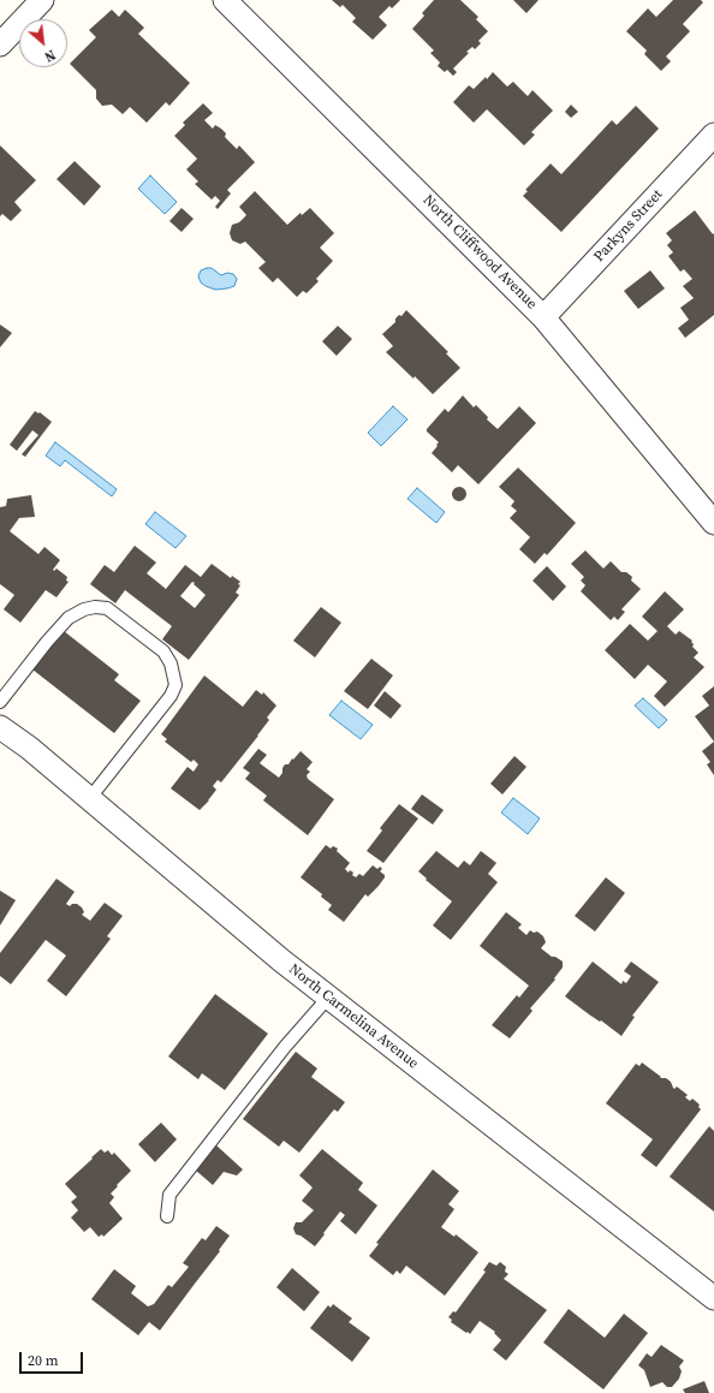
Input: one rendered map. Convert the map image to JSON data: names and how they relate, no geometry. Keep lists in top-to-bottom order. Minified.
{"streets":{"street":["Parkyns Street","North Cliffwood Avenue","North Carmelina Avenue"]},"crossings":[["Parkyns Street","North Cliffwood Avenue"]],"scale_bar":"20 m","north":"bottom right"}
